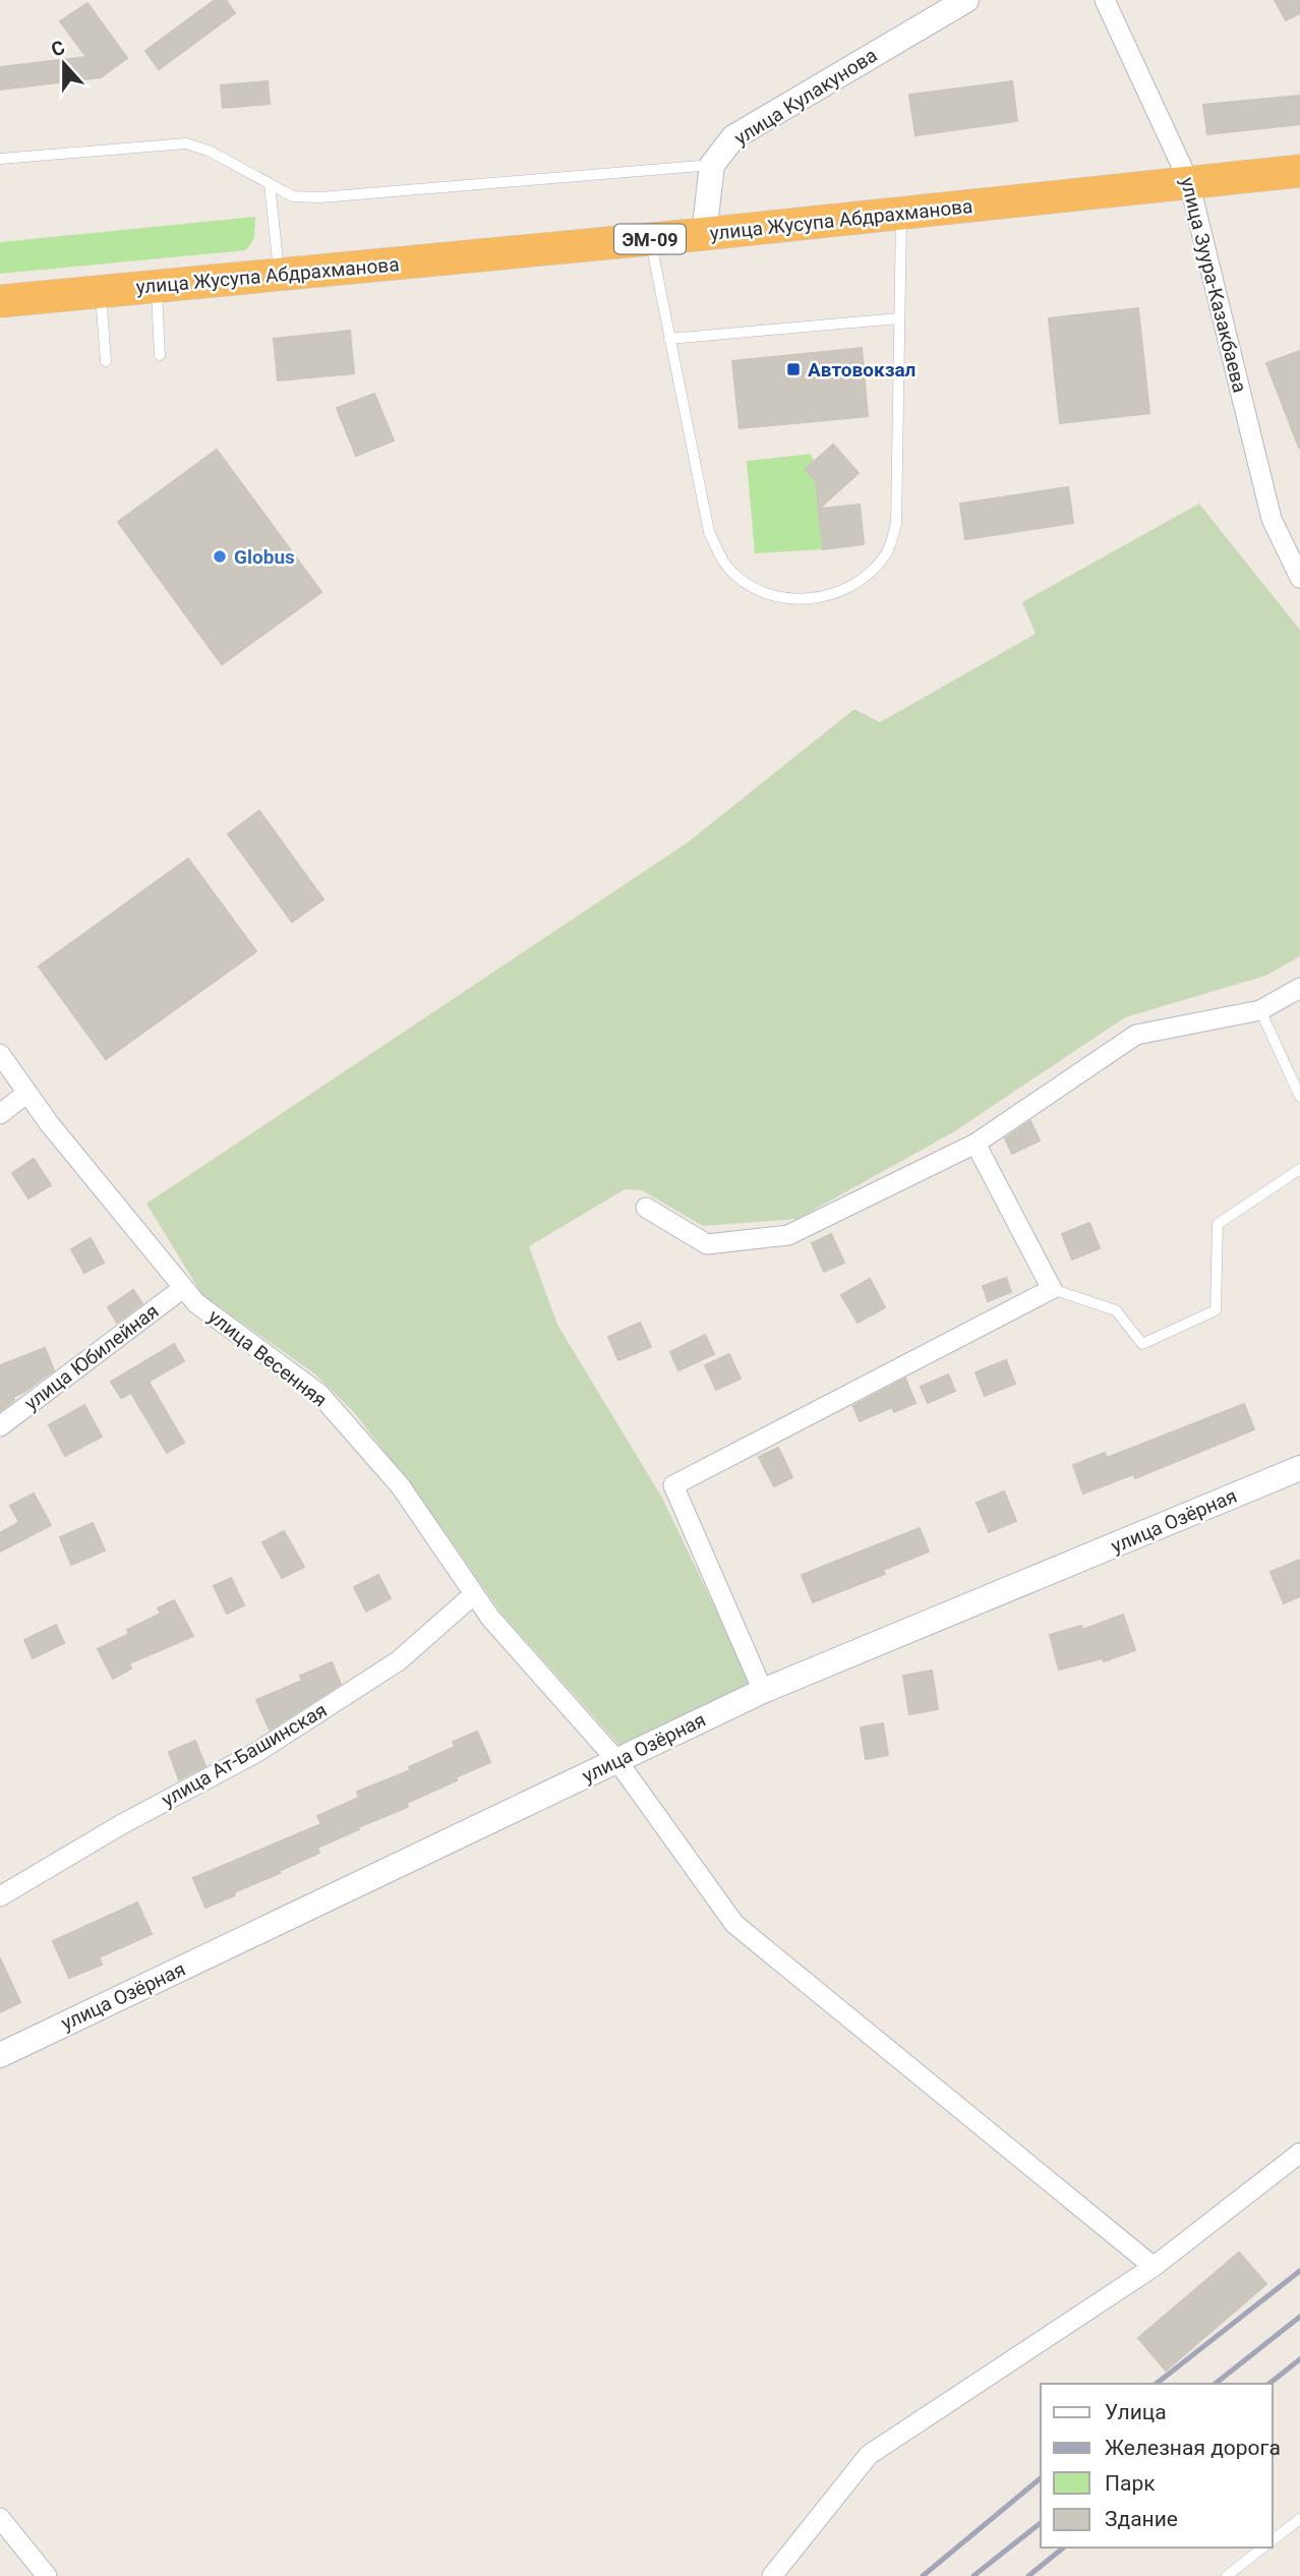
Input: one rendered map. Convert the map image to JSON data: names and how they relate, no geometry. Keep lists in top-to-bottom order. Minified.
{"streets":{"highway":["улица Жусупа Абдрахманова","ЭМ-09"],"street":["улица Кулакунова","улица Зуура-Казакбаева","улица Юбилейная","улица Весенняя","улица Озёрная","улица Ат-Башинская"]},"crossings":[["улица Жусупа Абдрахманова","улица Зуура-Казакбаева"],["улица Юбилейная","улица Весенняя"],["улица Весенняя","улица Озёрная"],["улица Весенняя","улица Ат-Башинская"]],"places":{"transit":["Автовокзал"],"other":["Globus"]},"legend":["Улица","Железная дорога","Парк","Здание"],"north":"top"}
